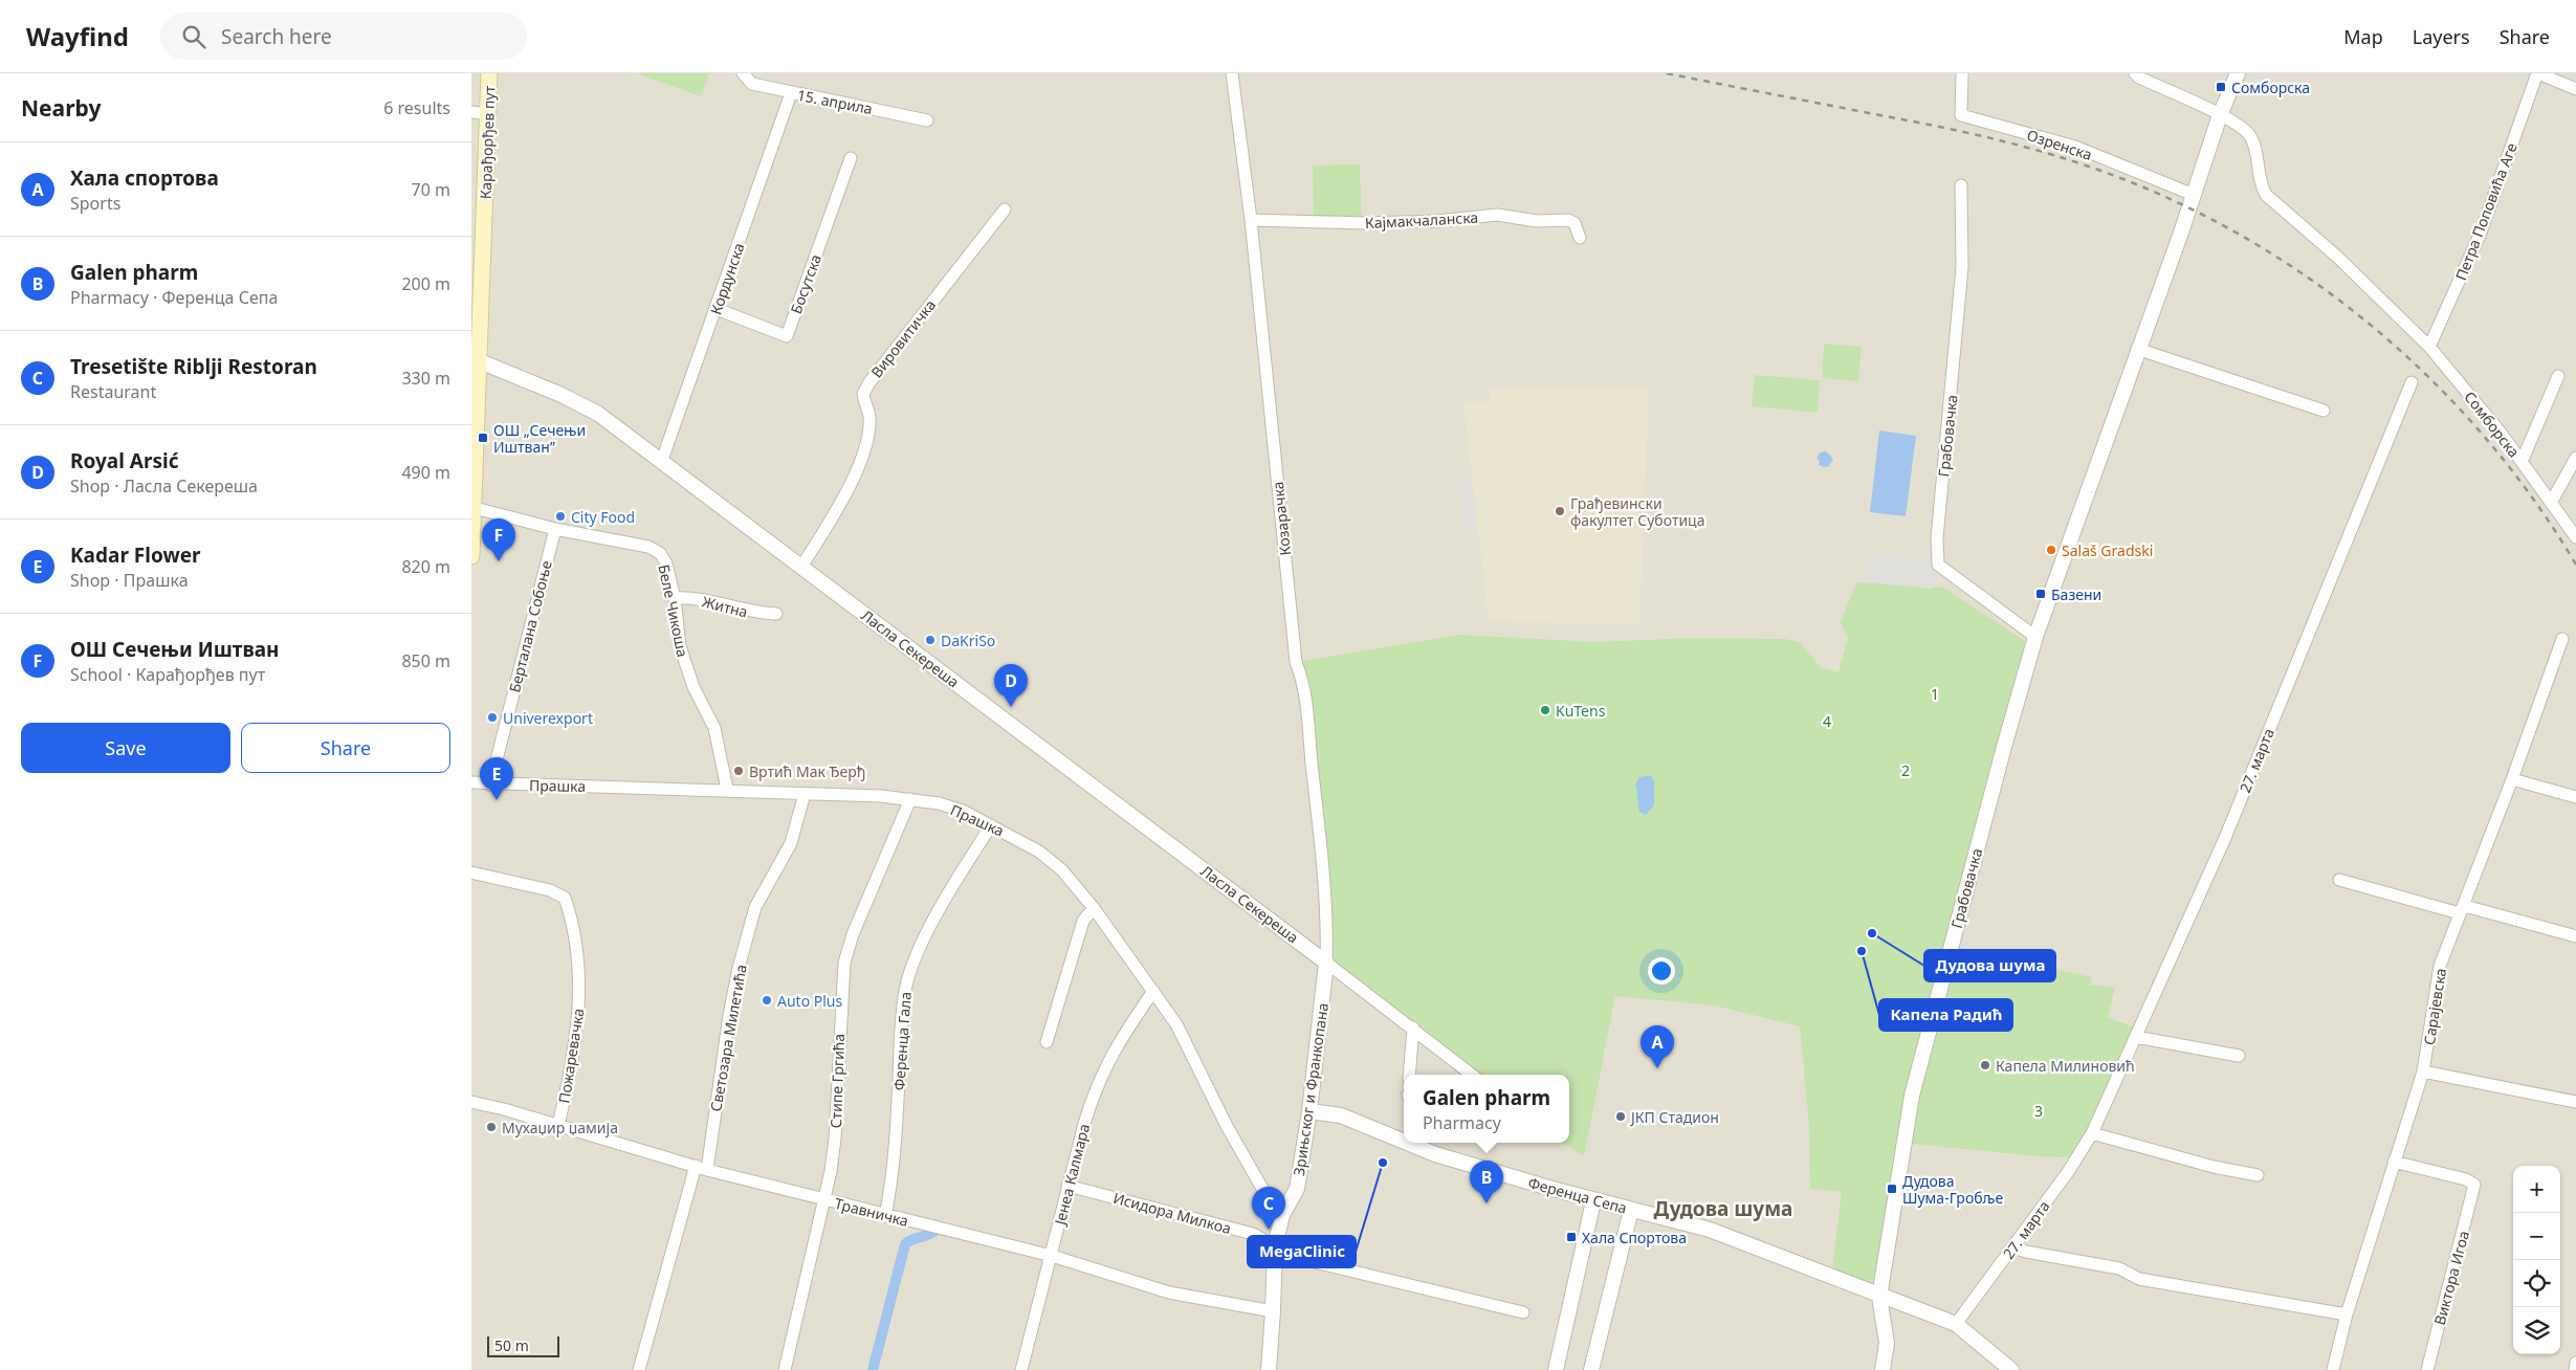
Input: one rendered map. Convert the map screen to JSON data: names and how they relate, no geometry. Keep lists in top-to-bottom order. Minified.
{"streets":{"main road":["Карађорђев пут"],"street":["15. априла","Озренска","Петра Поповића Аге","Кајмакчаланска","Кордунска","Босутска","Вировитичка","Сомборска","Грабовачка","Козарачка","Житна","Беле Чикоша","Берталана Собоње","Ласла Секереша","27. марта","Прашка","Сарајевска","Светозара Милетића","Ференца Гала","Пожаревачка","Стипе Гргића","Зрињског и Франкопана","Јенеа Калмара","Ференца Сепа","Травничка","Исидора Милкоа","Виктора Игоа"]},"crossings":[["15. априла","Кордунска"],["Карађорђев пут","Беле Чикоша"],["Карађорђев пут","Ласла Секереша"],["Озренска","Грабовачка"],["Петра Поповића Аге","Сомборска"],["Кајмакчаланска","Козарачка"],["Кордунска","Босутска"],["Кордунска","Ласла Секереша"],["Вировитичка","Ласла Секереша"],["Сомборска","Грабовачка"],["Грабовачка","Ференца Сепа"],["Козарачка","Ласла Секереша"],["Козарачка","Зрињског и Франкопана"],["Житна","Беле Чикоша"],["Беле Чикоша","Берталана Собоње"],["Беле Чикоша","Прашка"],["Берталана Собоње","Прашка"],["Ласла Секереша","Зрињског и Франкопана"],["27. марта","Ференца Сепа"],["Прашка","Светозара Милетића"],["Прашка","Ференца Гала"],["Прашка","Стипе Гргића"],["Прашка","Зрињског и Франкопана"],["Прашка","Јенеа Калмара"],["Сарајевска","Виктора Игоа"],["Светозара Милетића","Травничка"],["Ференца Гала","Травничка"],["Пожаревачка","Травничка"],["Стипе Гргића","Травничка"],["Зрињског и Франкопана","Ференца Сепа"],["Зрињског и Франкопана","Травничка"],["Зрињског и Франкопана","Исидора Милкоа"],["Јенеа Калмара","Травничка"],["Јенеа Калмара","Исидора Милкоа"]],"districts":["Дудова шума"],"parks":["1","4","2","3"],"places":{"transit":["Сомборска","ОШ „Сечењи Иштван”","Базени","Дудова Шума-Гробље","Хала Спортова"],"other":["Грађевински факултет Суботица","City Food","Salaš Gradski","DaKriSo","KuTens","Univerexport","Вртић Мак Ђерђ","Дудова шума","Капела Радић","Auto Plus","Капела Милиновић","ЈКП Стадион","Мухаџир џамија","MegaClinic"]},"scale_bar":"50 m","page":{"header":"Wayfind","search":"Search here","nav":["Map","Layers","Share"],"heading":["Nearby","6 results"],"list":[{"mark":"A","name":"Хала спортова","note":"Sports","value":"70 m"},{"mark":"B","name":"Galen pharm","note":"Pharmacy · Ференца Сепа","value":"200 m"},{"mark":"C","name":"Tresetište Riblji Restoran","note":"Restaurant","value":"330 m"},{"mark":"D","name":"Royal Arsić","note":"Shop · Ласла Секереша","value":"490 m"},{"mark":"E","name":"Kadar Flower","note":"Shop · Прашка","value":"820 m"},{"mark":"F","name":"ОШ Сечењи Иштван","note":"School · Карађорђев пут","value":"850 m"}],"pins":["F","D","E","A","B","C"],"buttons":["Save","Share"],"popup":["Galen pharm","Pharmacy"],"map_buttons":["+","−"],"scale":"50 m"}}
